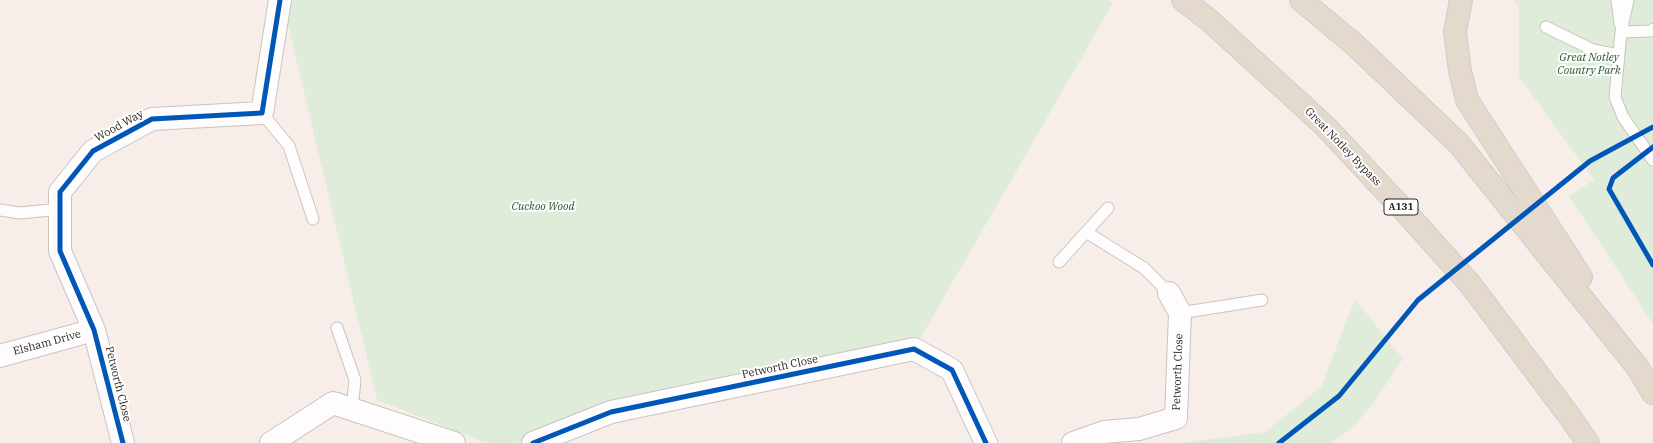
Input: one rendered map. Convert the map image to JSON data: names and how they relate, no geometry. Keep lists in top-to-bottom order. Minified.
{"streets":{"highway":["Great Notley Bypass","A131"],"street":["Wood Way","Elsham Drive","Petworth Close"]},"crossings":[["Wood Way","Elsham Drive"],["Wood Way","Petworth Close"],["Elsham Drive","Petworth Close"]],"parks":["Great Notley Country Park","Cuckoo Wood"]}
